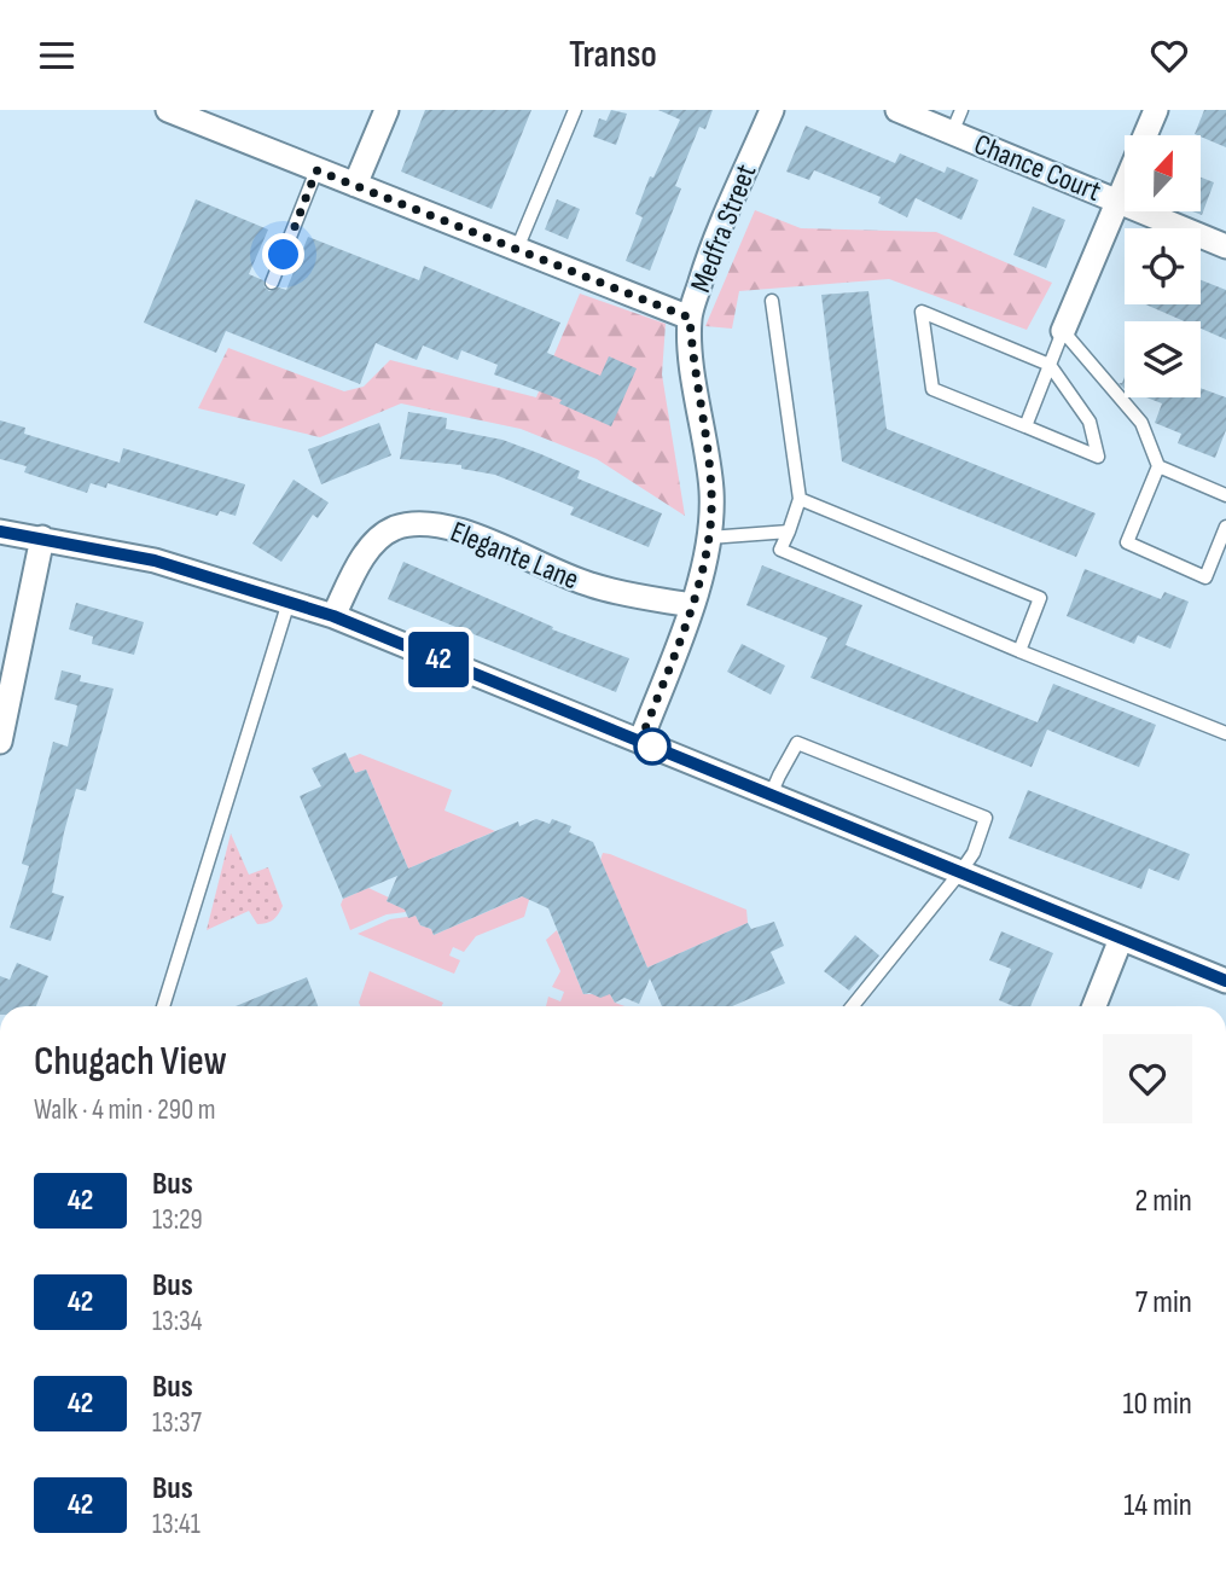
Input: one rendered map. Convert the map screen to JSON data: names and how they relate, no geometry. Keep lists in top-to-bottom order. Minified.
{"streets":{"street":["Chance Court","Medfra Street","Elegante Lane"]},"crossings":[["Medfra Street","Elegante Lane"]],"lines":["bus line 42"],"north":"top","page":{"header":"Transo","on_map":"42","heading":["Chugach View","Walk · 4 min · 290 m"],"list":[{"mark":"42","name":"Bus","note":"13:29","value":"2 min"},{"mark":"42","name":"Bus","note":"13:34","value":"7 min"},{"mark":"42","name":"Bus","note":"13:37","value":"10 min"},{"mark":"42","name":"Bus","note":"13:41","value":"14 min"}]}}
